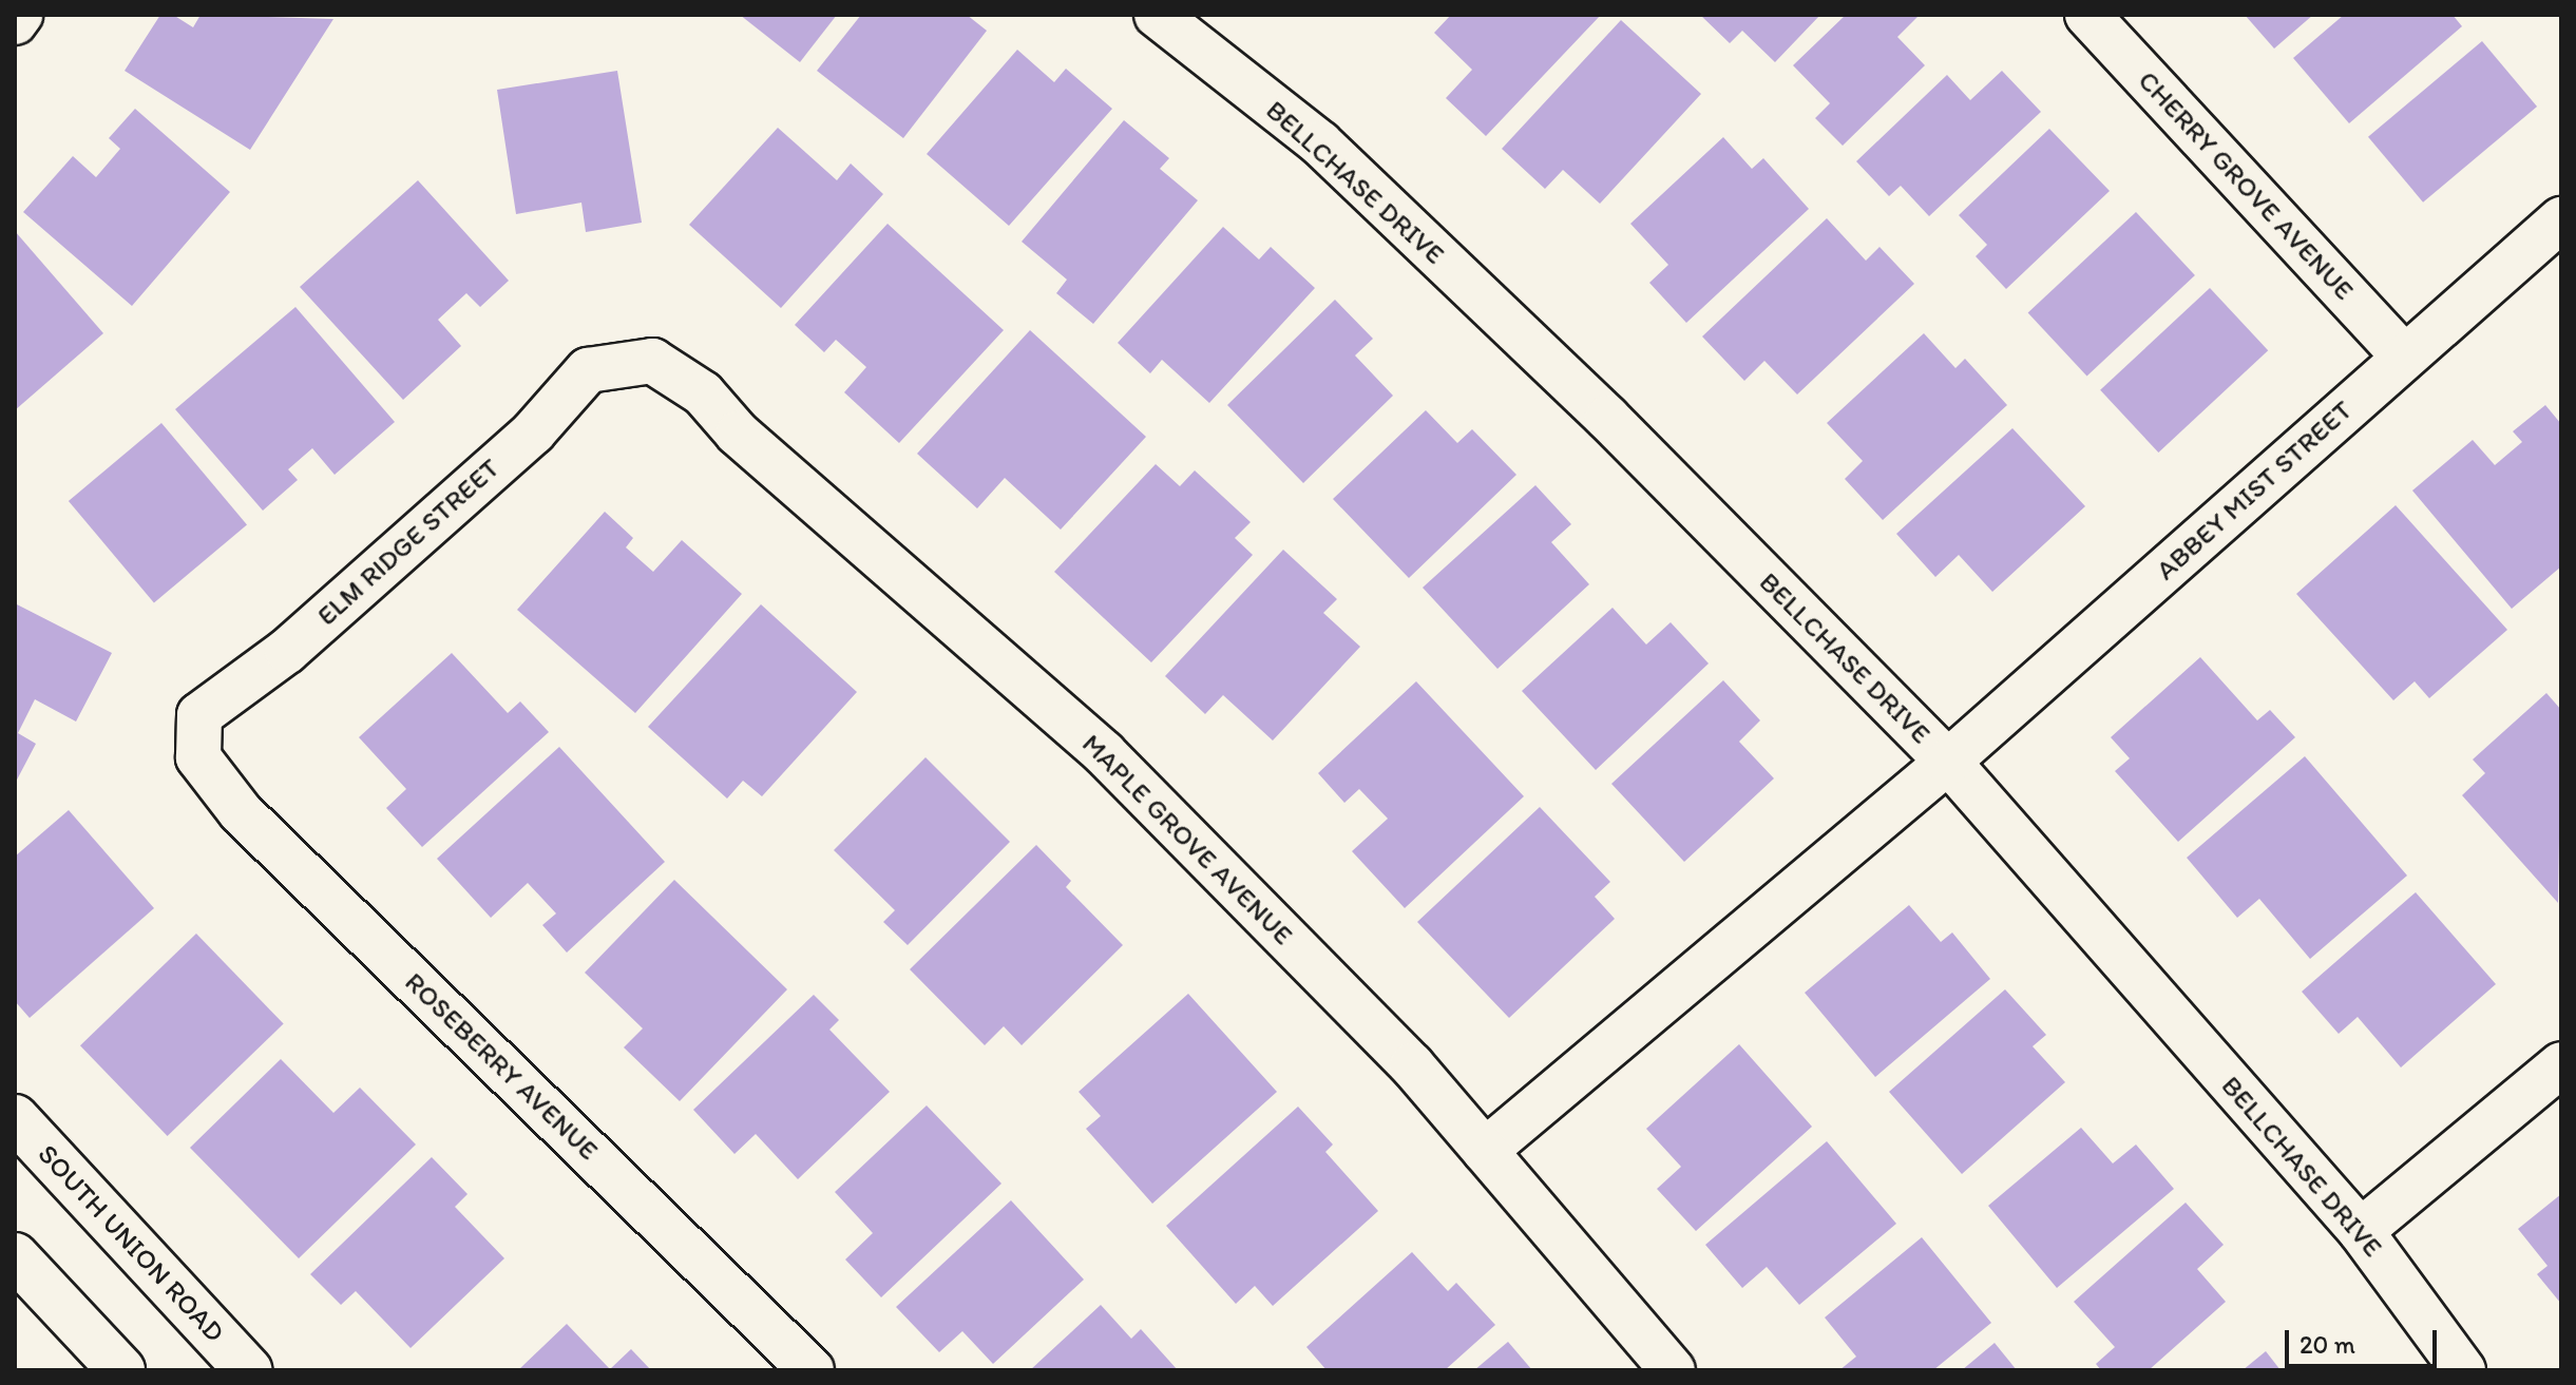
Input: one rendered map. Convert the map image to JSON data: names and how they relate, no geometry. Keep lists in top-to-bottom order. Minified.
{"streets":{"street":["BELLCHASE DRIVE","CHERRY GROVE AVENUE","ABBEY MIST STREET","ELM RIDGE STREET","MAPLE GROVE AVENUE","ROSEBERRY AVENUE","SOUTH UNION ROAD"]},"crossings":[["BELLCHASE DRIVE","ABBEY MIST STREET"],["CHERRY GROVE AVENUE","ABBEY MIST STREET"],["ABBEY MIST STREET","MAPLE GROVE AVENUE"],["ELM RIDGE STREET","MAPLE GROVE AVENUE"],["ELM RIDGE STREET","ROSEBERRY AVENUE"]],"scale_bar":"20 m"}
